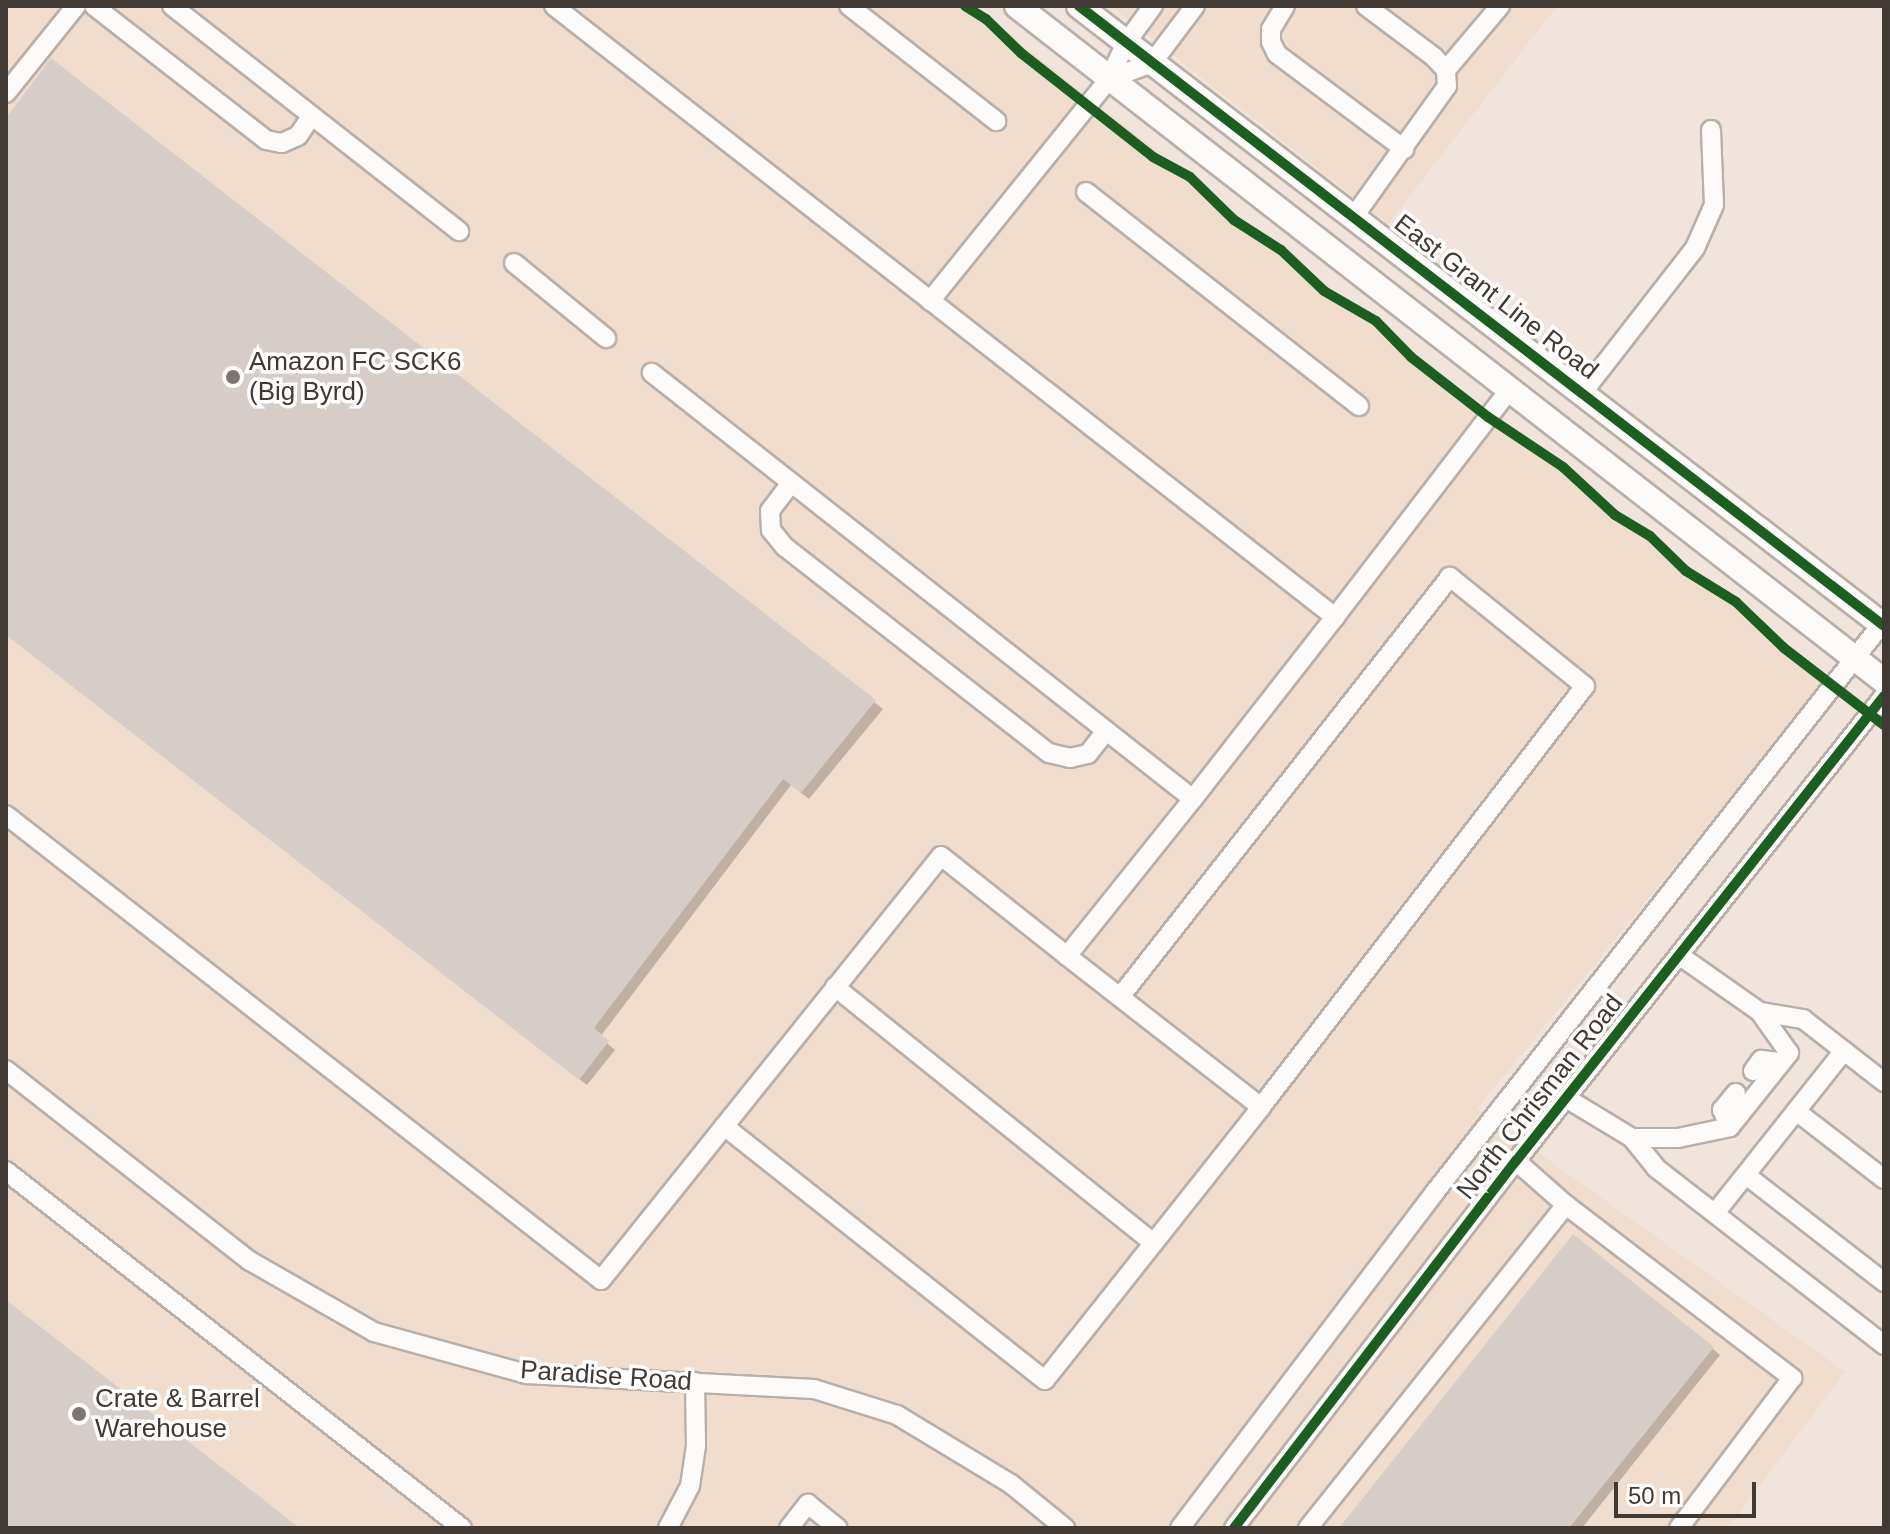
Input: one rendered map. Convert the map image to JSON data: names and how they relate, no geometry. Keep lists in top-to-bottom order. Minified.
{"streets":{"main road":["East Grant Line Road"],"street":["North Chrisman Road","Paradise Road"]},"crossings":[["East Grant Line Road","North Chrisman Road"]],"places":["Amazon FC SCK6 (Big Byrd)","Crate & Barrel Warehouse"],"scale_bar":"50 m"}
